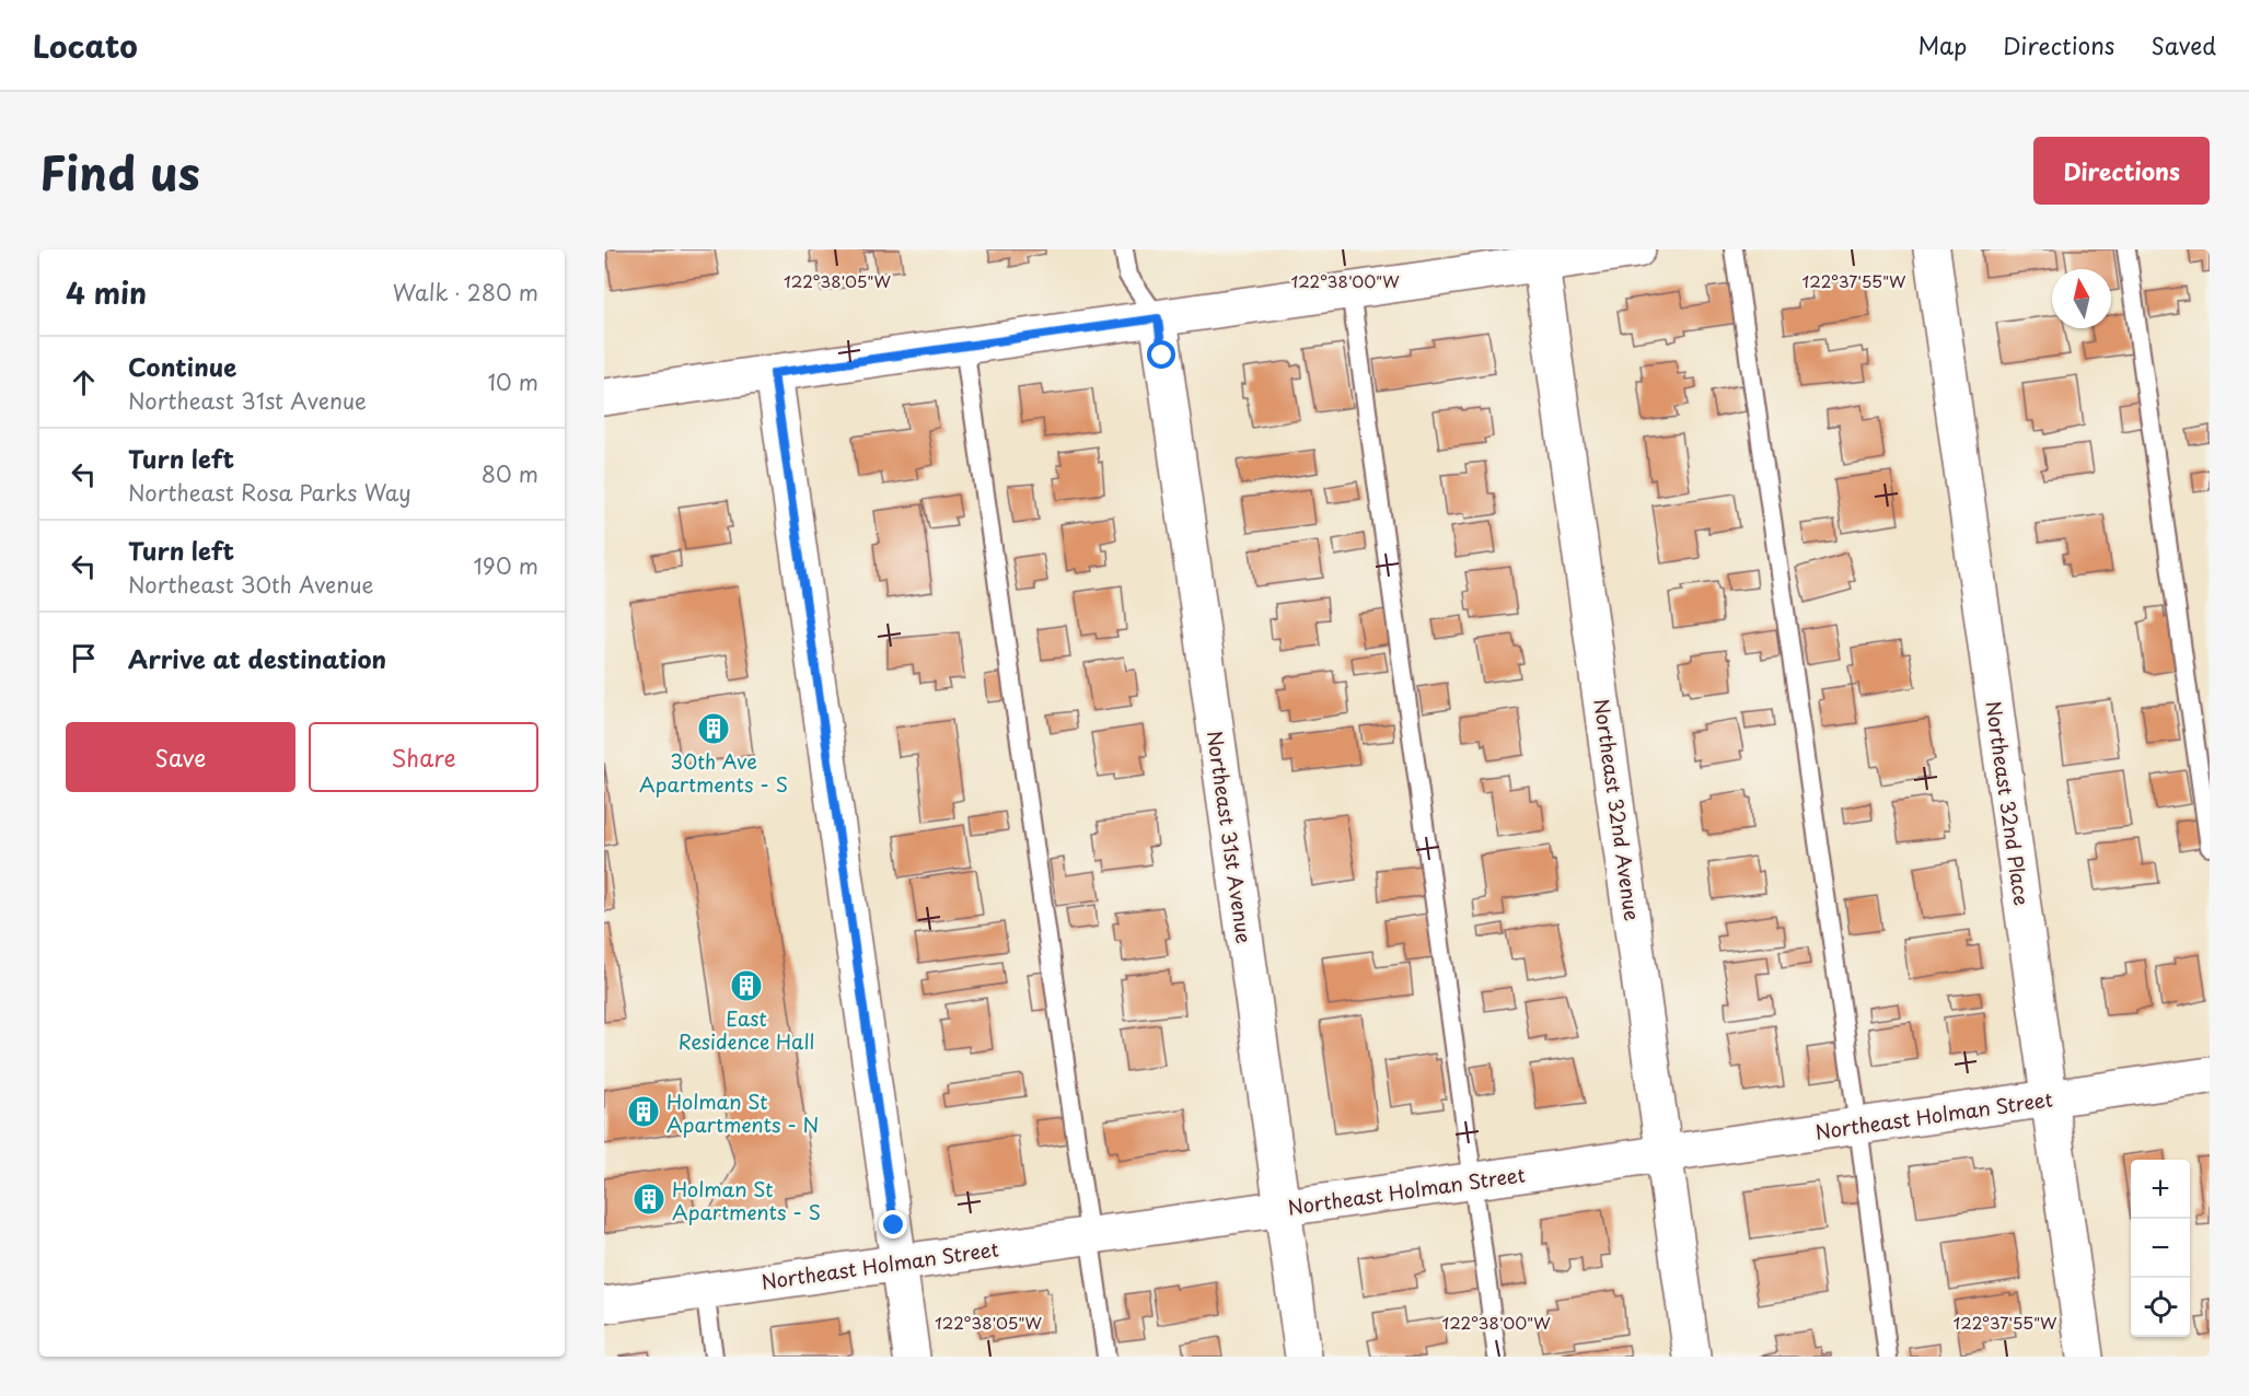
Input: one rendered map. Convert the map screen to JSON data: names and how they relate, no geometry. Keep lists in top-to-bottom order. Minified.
{"streets":{"street":["Northeast 32nd Place","Northeast 32nd Avenue","Northeast 31st Avenue","Northeast Holman Street"]},"crossings":[["Northeast 32nd Place","Northeast Holman Street"],["Northeast 32nd Avenue","Northeast Holman Street"],["Northeast 31st Avenue","Northeast Holman Street"]],"places":{"building":["30th Ave Apartments - S","East Residence Hall","Holman St Apartments - N","Holman St Apartments - S"]},"north":"top","page":{"header":"Locato","nav":["Map","Directions","Saved"],"title":"Find us","buttons":["Directions",["Save","Share"]],"heading":["4 min","Walk · 280 m"],"list":[["Continue","Northeast 31st Avenue","10 m"],["Turn left","Northeast Rosa Parks Way","80 m"],["Turn left","Northeast 30th Avenue","190 m"],"Arrive at destination"],"map_buttons":["+","−"]},"coordinates":["122°38'05\"W","122°38'00\"W","122°37'55\"W"]}
